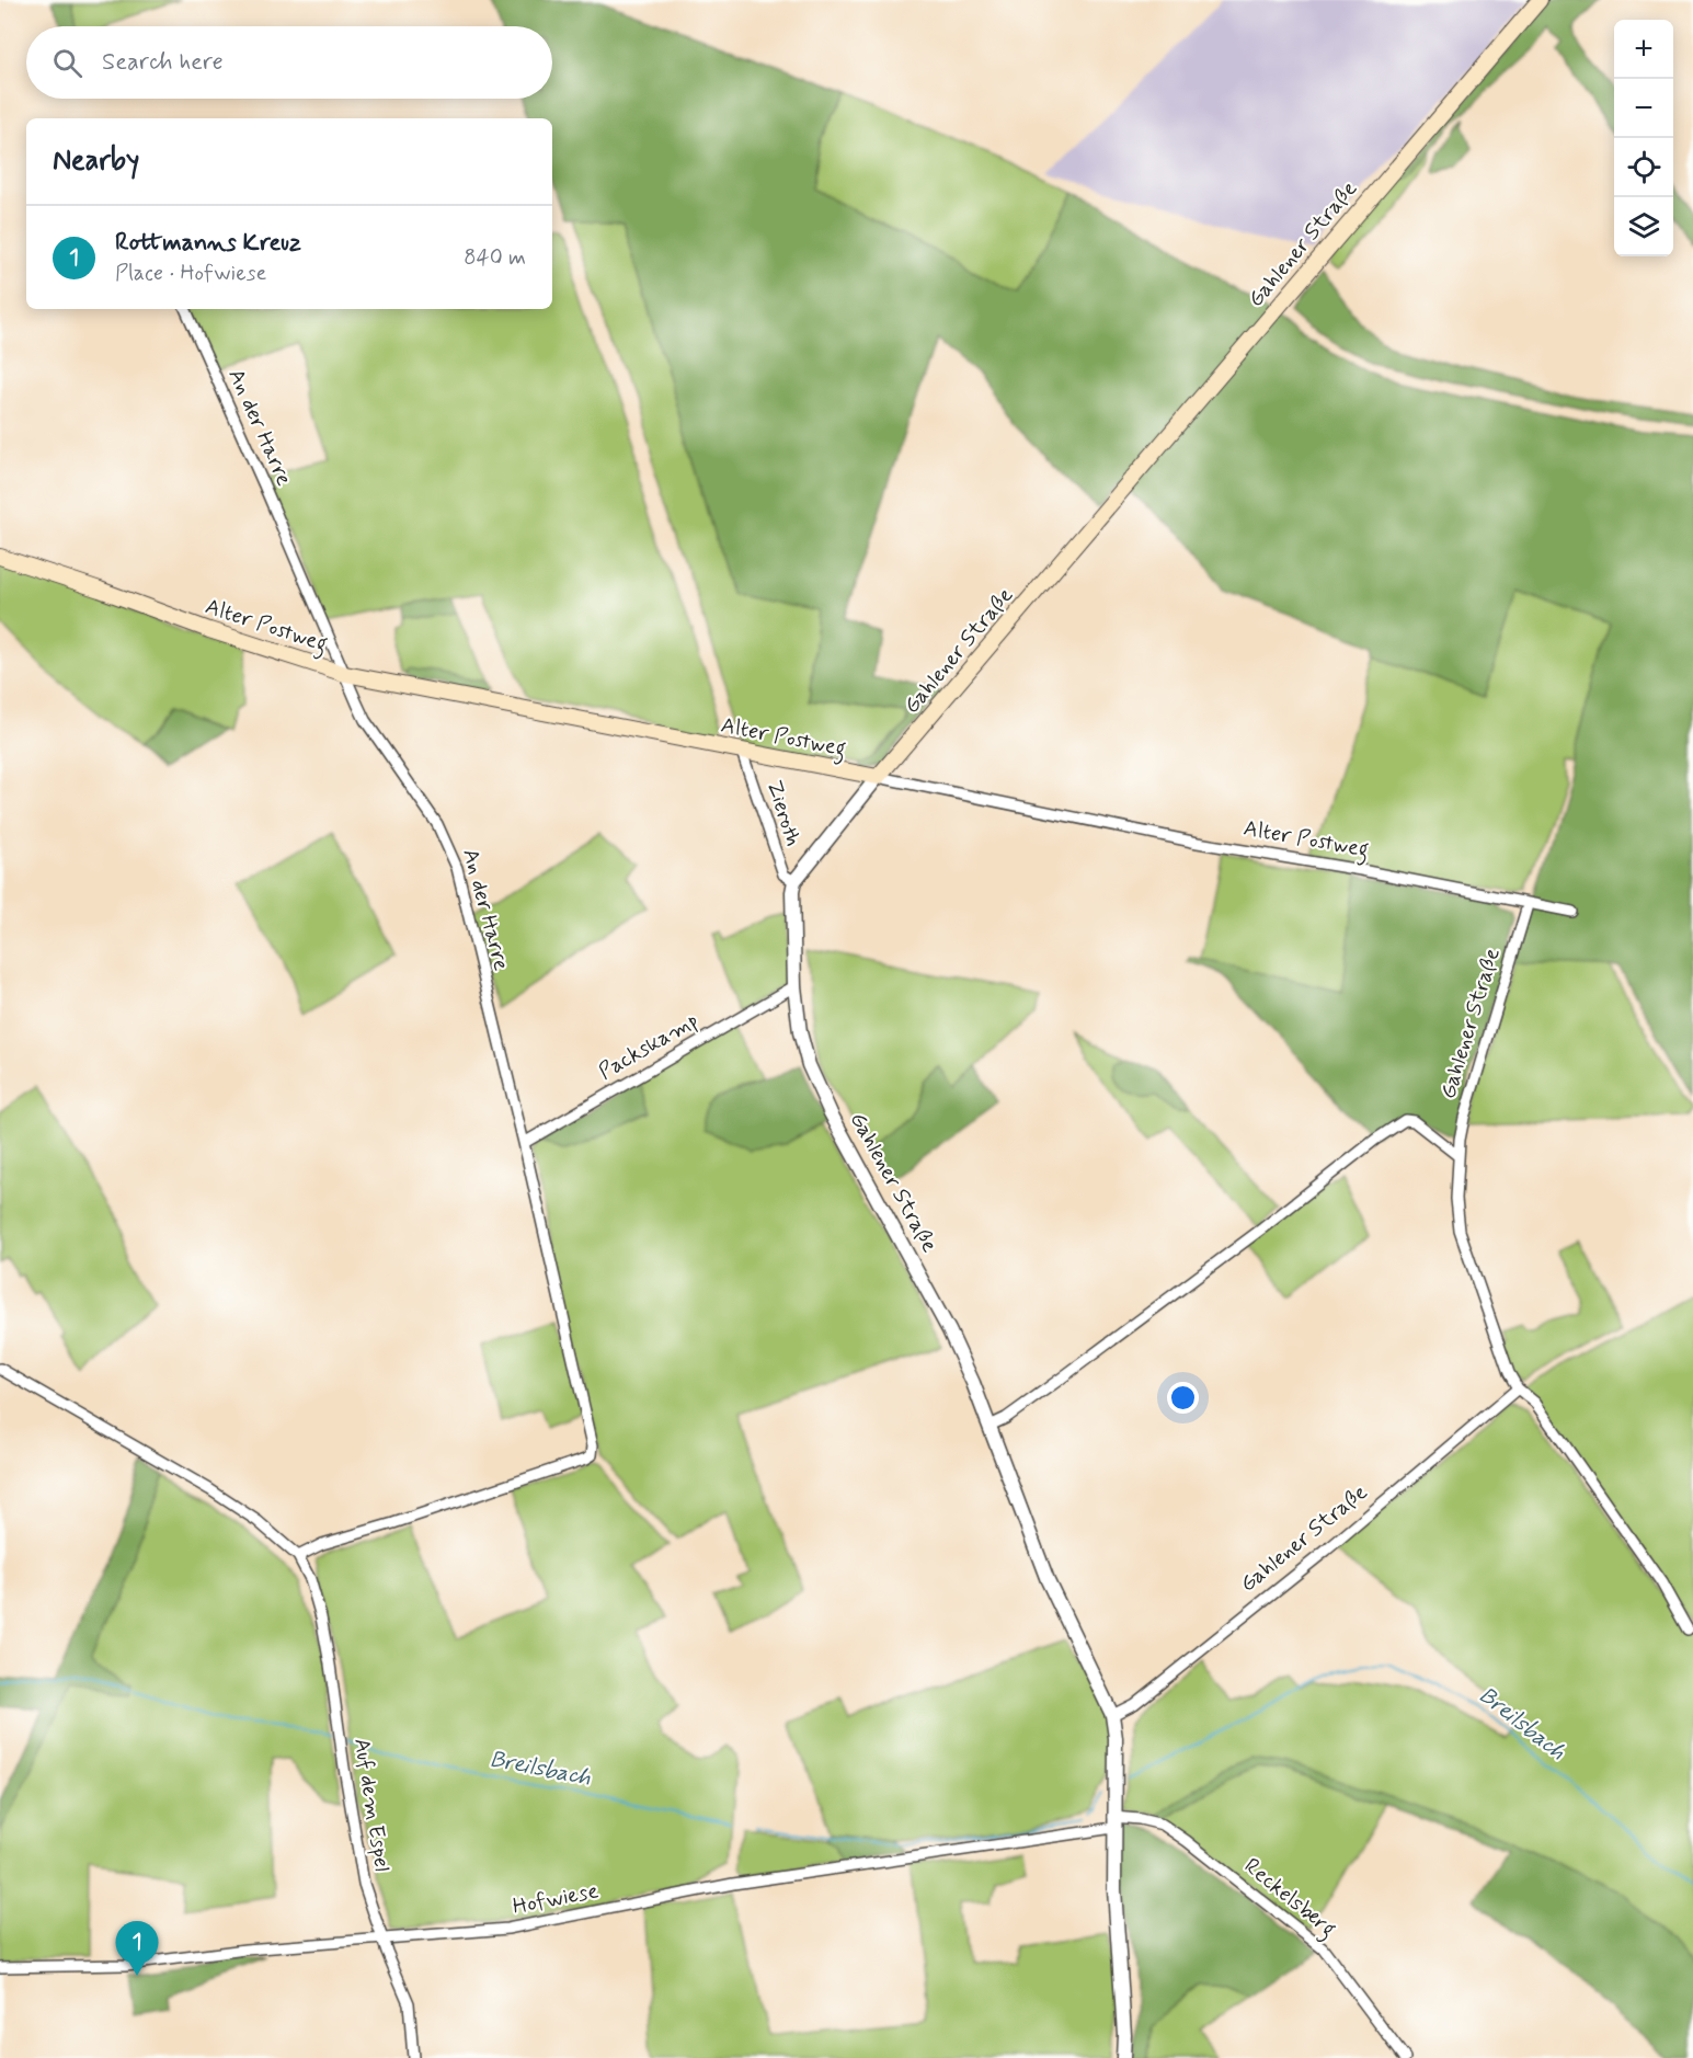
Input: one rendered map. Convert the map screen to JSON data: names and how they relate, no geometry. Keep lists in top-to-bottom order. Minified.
{"streets":{"main road":["Gahlener Straße","Alter Postweg"],"street":["An der Harre","Zieroth","Packskamp","Auf dem Espel","Reckelsberg","Hofwiese"]},"crossings":[["Gahlener Straße","Alter Postweg"],["Gahlener Straße","Zieroth"],["Gahlener Straße","Packskamp"],["Gahlener Straße","Reckelsberg"],["Gahlener Straße","Hofwiese"],["An der Harre","Alter Postweg"],["An der Harre","Packskamp"],["An der Harre","Auf dem Espel"],["Alter Postweg","Zieroth"],["Auf dem Espel","Hofwiese"],["Reckelsberg","Hofwiese"]],"water":["Breilsbach"],"page":{"map_buttons":["+","−"],"search":"Search here","heading":"Nearby","list":[{"mark":"1","name":"Rottmanns Kreuz","note":"Place · Hofwiese","value":"840 m"}],"pins":"1"}}
